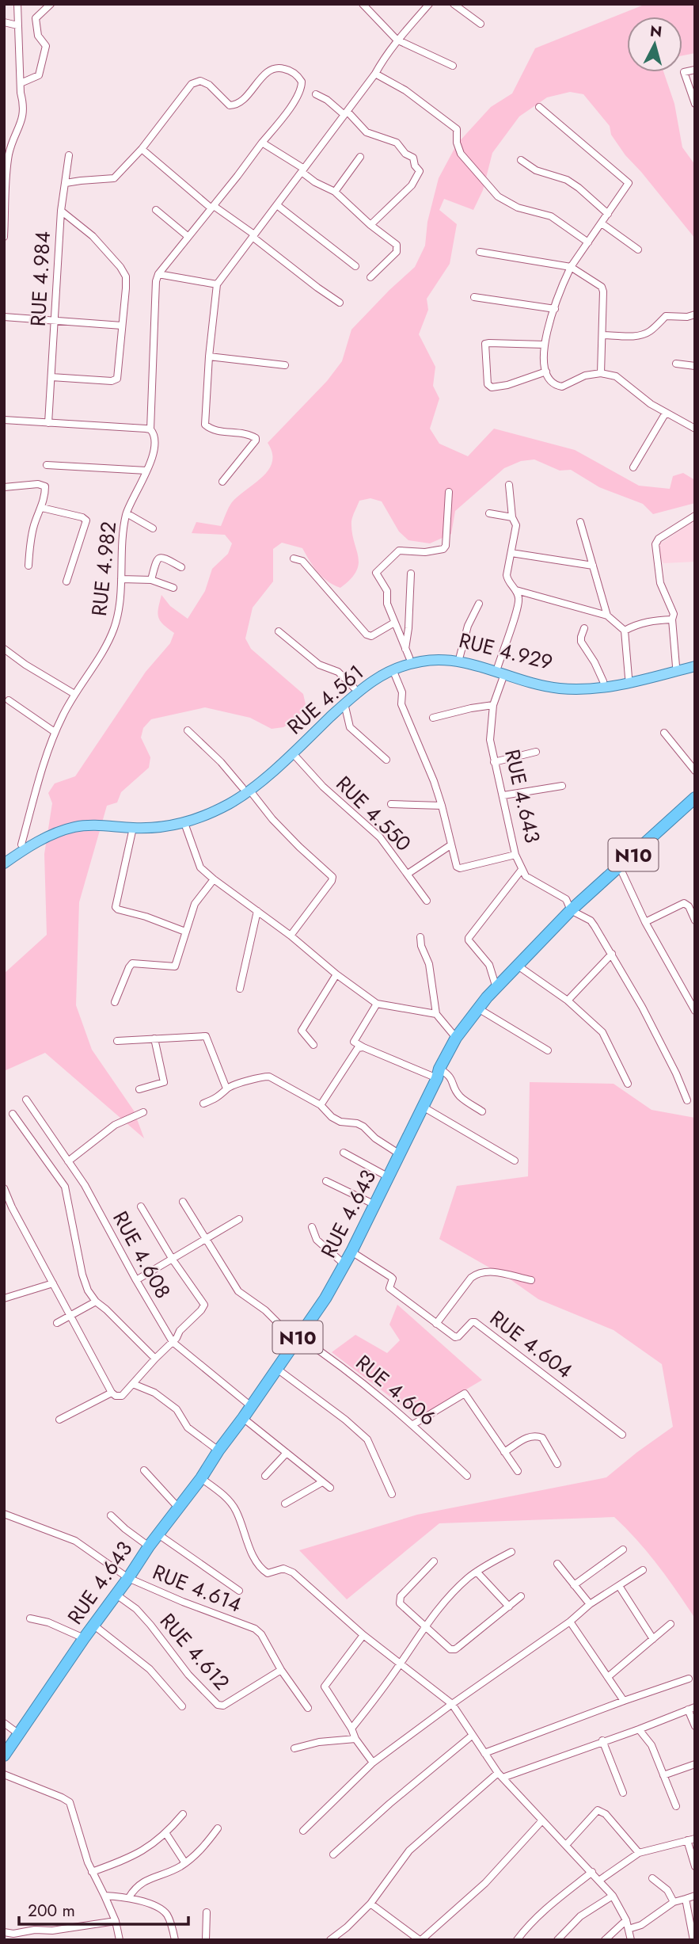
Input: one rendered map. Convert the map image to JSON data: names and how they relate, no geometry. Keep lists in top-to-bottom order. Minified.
{"streets":{"highway":["RUE 4.643","N10"],"main road":["RUE 4.929","RUE 4.561"],"street":["RUE 4.984","RUE 4.982","RUE 4.550","RUE 4.608","RUE 4.604","RUE 4.606","RUE 4.614","RUE 4.612"]},"crossings":[["RUE 4.982","RUE 4.929"],["RUE 4.929","RUE 4.561"],["RUE 4.929","RUE 4.643"],["RUE 4.561","RUE 4.643"],["RUE 4.561","RUE 4.550"],["RUE 4.643","N10"],["RUE 4.643","RUE 4.608"],["RUE 4.643","RUE 4.604"],["RUE 4.643","RUE 4.606"],["RUE 4.643","RUE 4.614"],["RUE 4.643","RUE 4.612"],["RUE 4.614","RUE 4.612"]],"scale_bar":"200 m","north":"top"}
